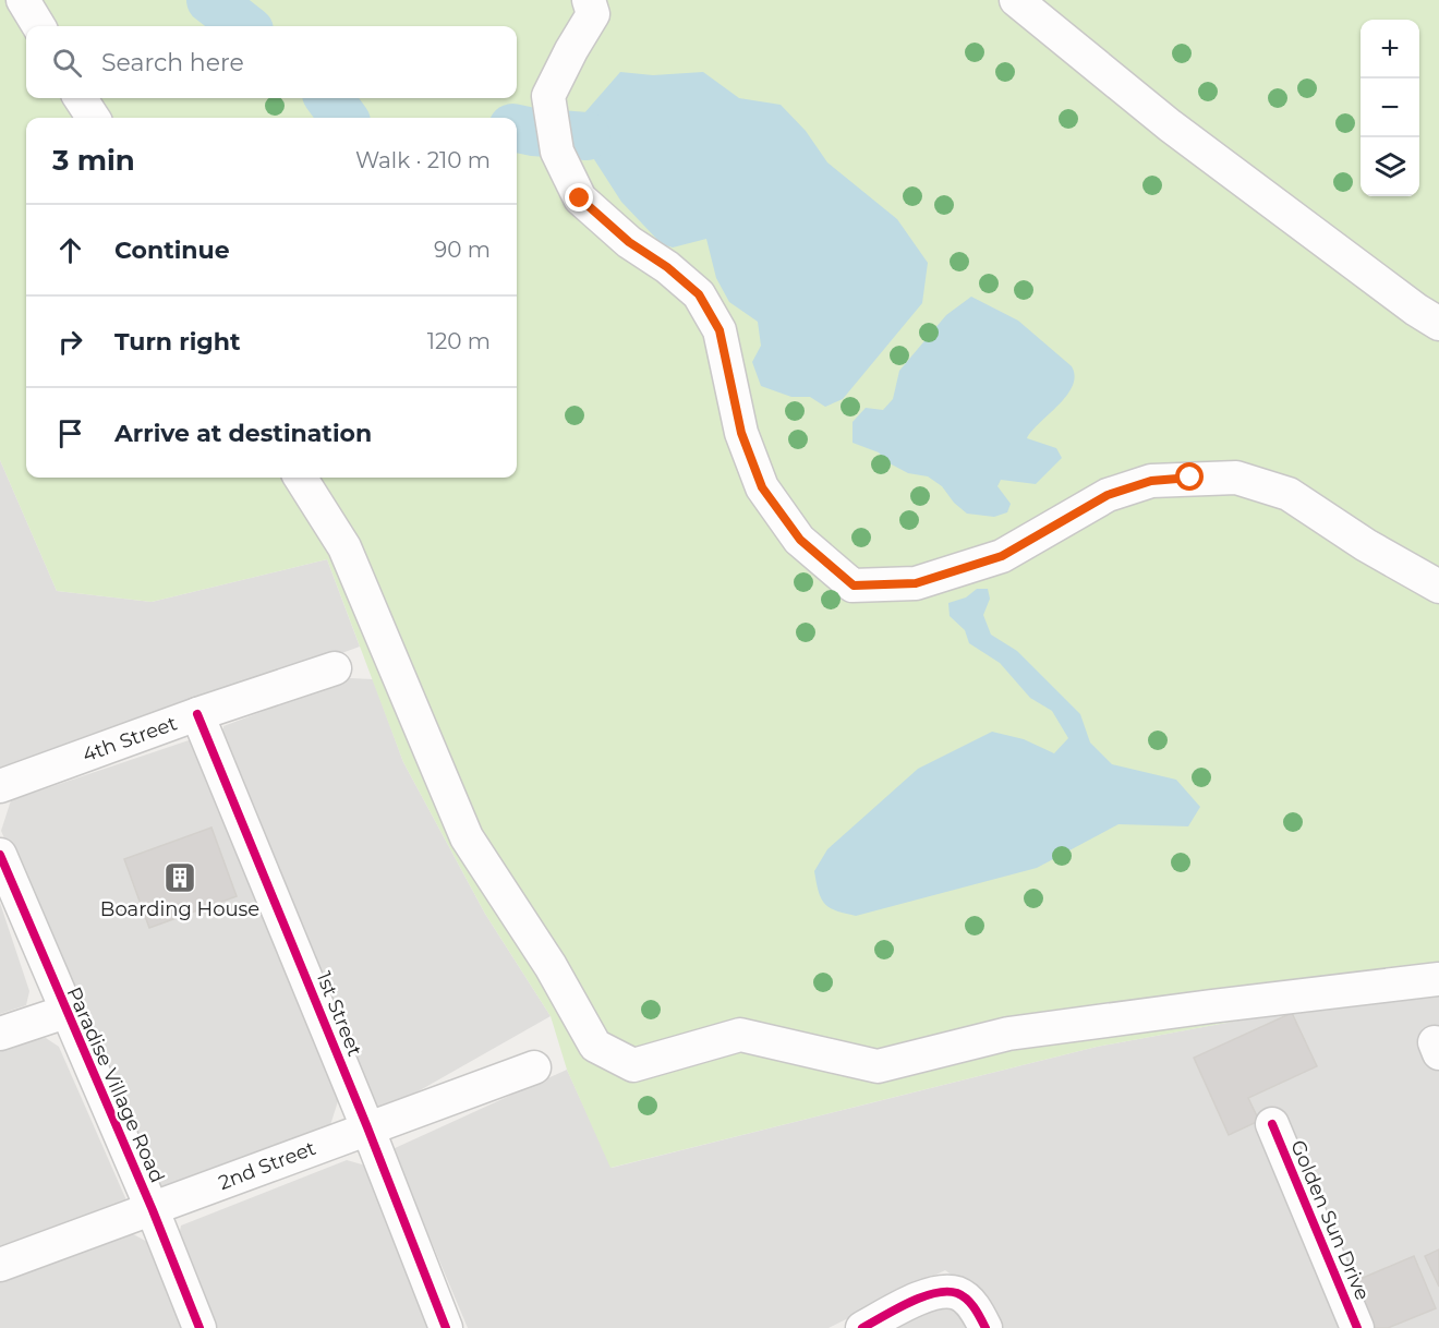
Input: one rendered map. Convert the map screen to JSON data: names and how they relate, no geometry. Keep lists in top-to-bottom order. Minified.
{"streets":{"street":["4th Street","1st Street","Paradise Village Road","2nd Street","Golden Sun Drive"]},"crossings":[["4th Street","1st Street"],["1st Street","2nd Street"],["Paradise Village Road","2nd Street"]],"places":{"building":["Boarding House"]},"page":{"map_buttons":["+","−"],"search":"Search here","heading":["3 min","Walk · 210 m"],"list":[["Continue","90 m"],["Turn right","120 m"],"Arrive at destination"]}}
